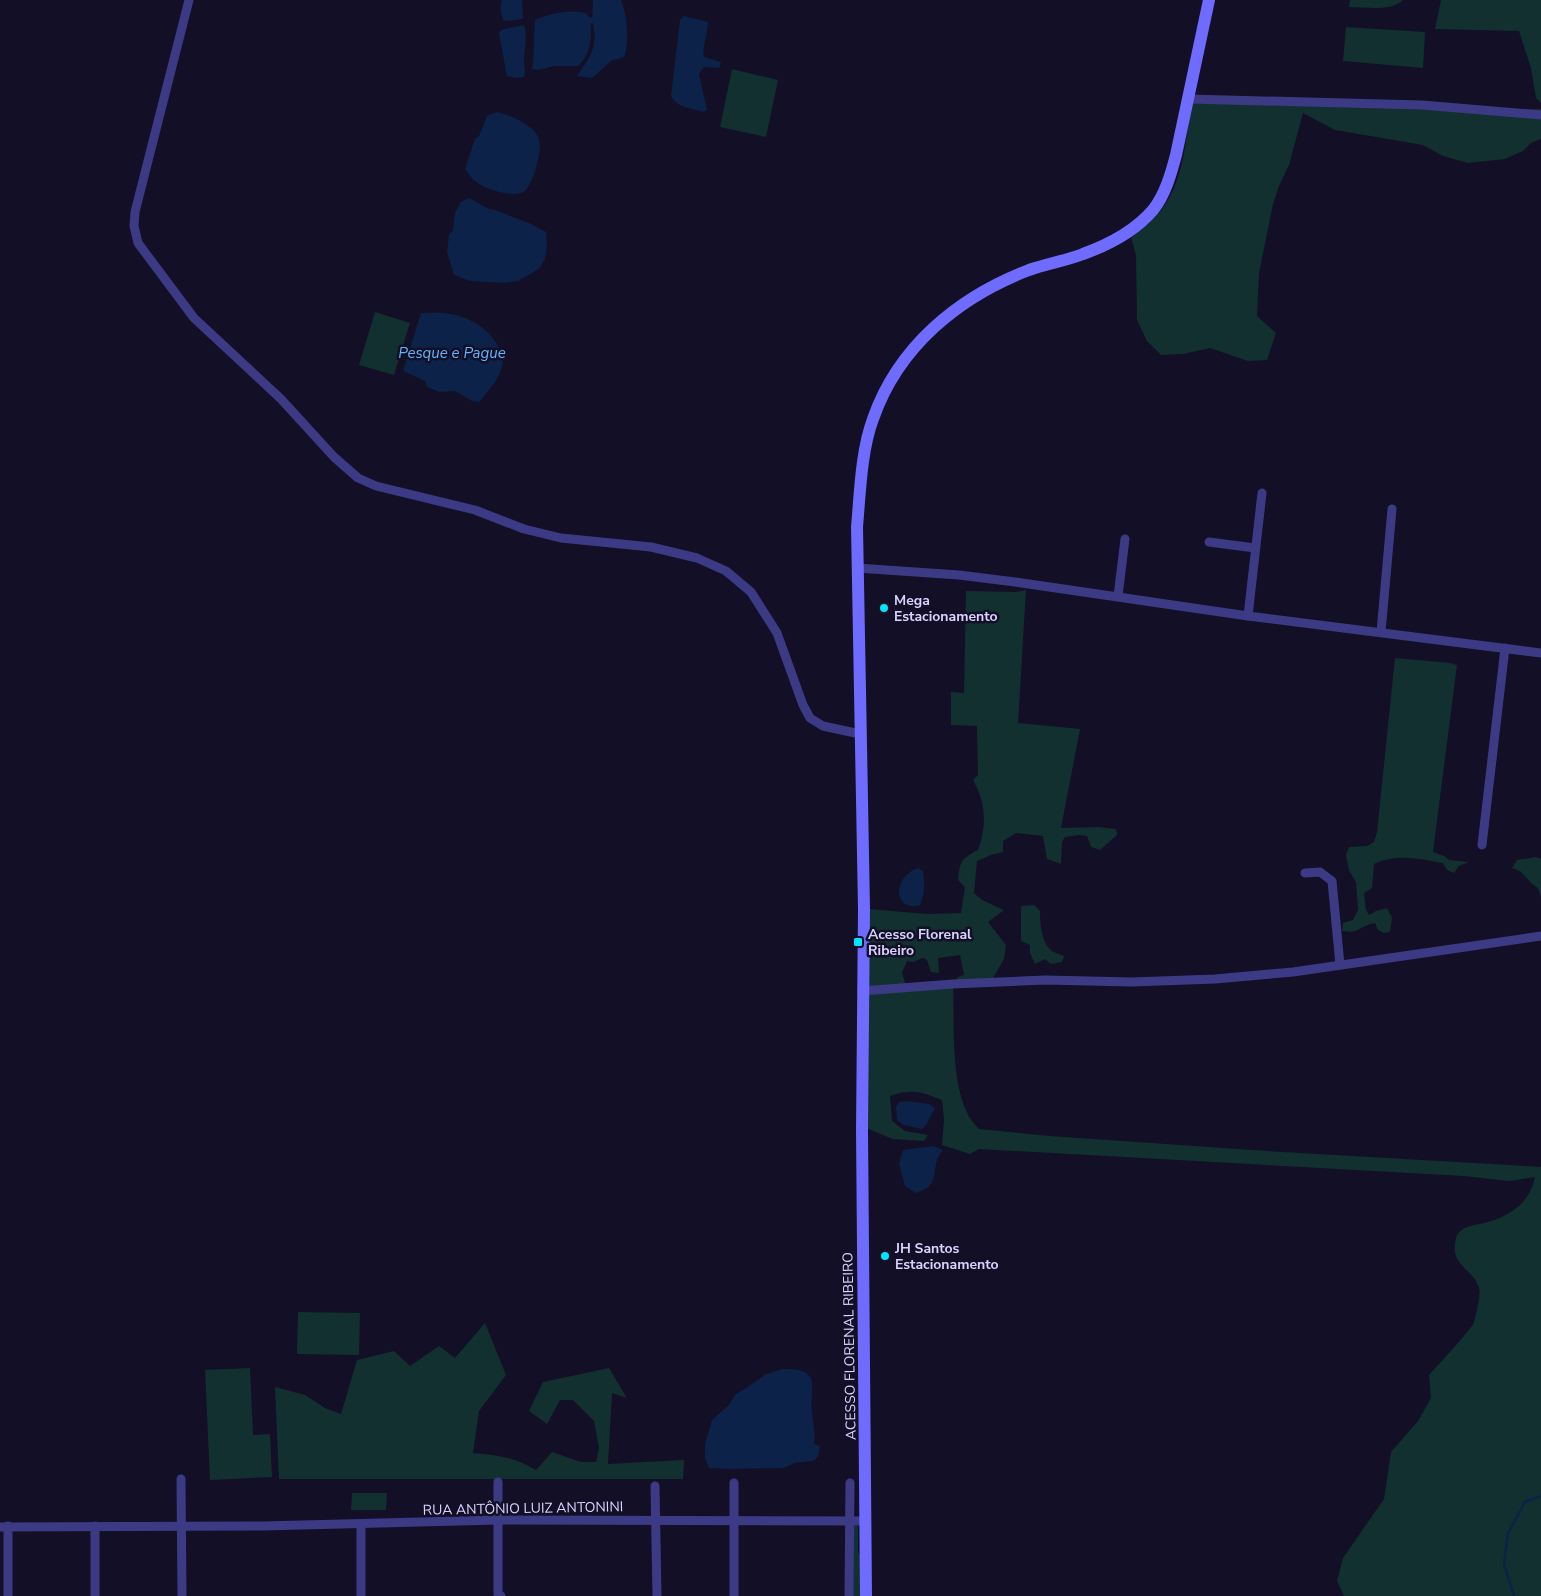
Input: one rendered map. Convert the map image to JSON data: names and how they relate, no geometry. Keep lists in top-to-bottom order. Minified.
{"streets":{"street":["ACESSO FLORENAL RIBEIRO","RUA ANTÔNIO LUIZ ANTONINI"]},"crossings":[["ACESSO FLORENAL RIBEIRO","RUA ANTÔNIO LUIZ ANTONINI"]],"water":["Pesque e Pague"],"places":{"other":["Mega Estacionamento","JH Santos Estacionamento"],"transit":["Acesso Florenal Ribeiro"]}}
